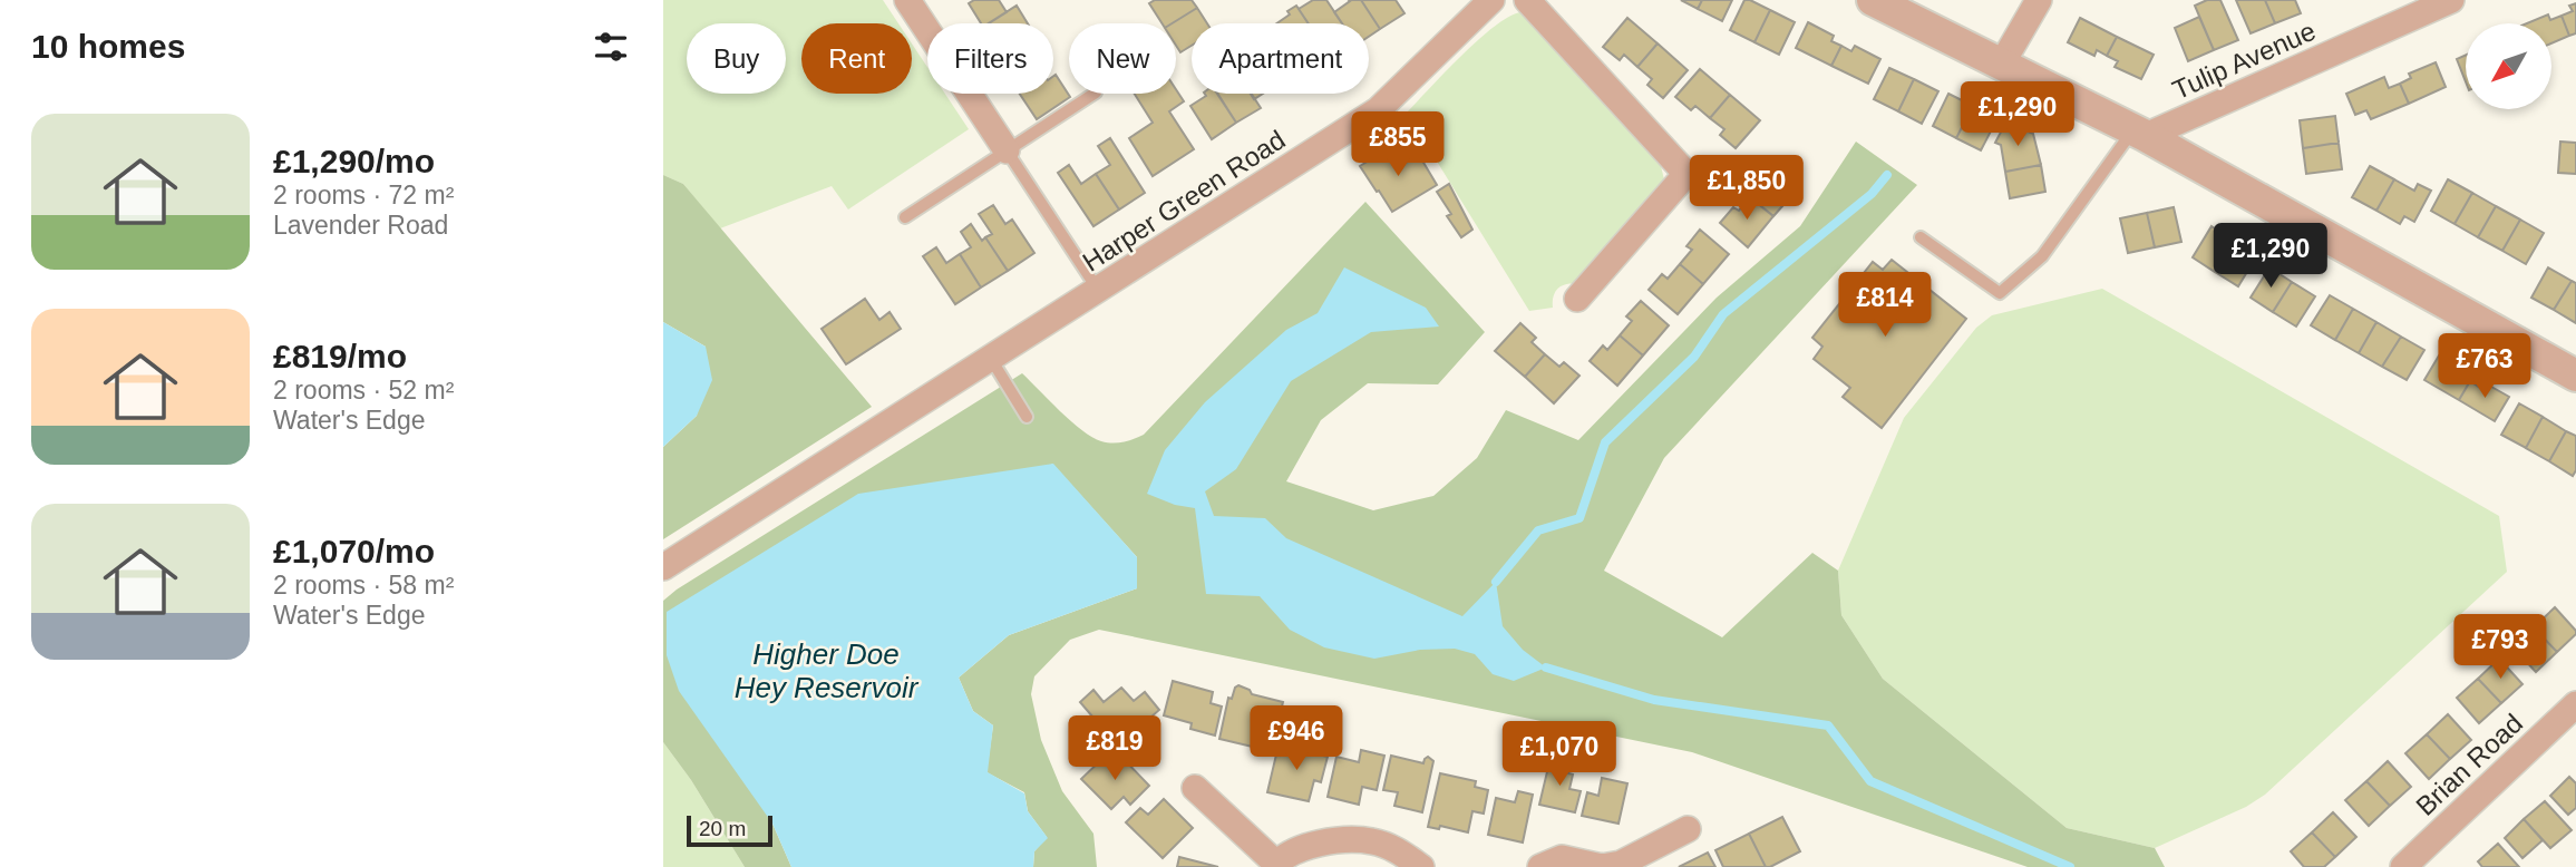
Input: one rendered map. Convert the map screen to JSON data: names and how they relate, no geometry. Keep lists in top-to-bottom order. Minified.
{"streets":{"street":["Tulip Avenue","Harper Green Road","Brian Road"]},"water":["Higher Doe Hey Reservoir"],"scale_bar":"20 m","north":"bottom left","page":{"heading":"10 homes","chip":["Buy","Rent","Filters","New","Apartment"],"price":["£1,290","£855","£1,850","£1,290","£814","£763","£793","£946","£819","£1,070"],"list":[{"name":"£1,290/mo","note":"2 rooms · 72 m² · Lavender Road"},{"name":"£819/mo","note":"2 rooms · 52 m² · Water's Edge"},{"name":"£1,070/mo","note":"2 rooms · 58 m² · Water's Edge"}],"scale":"20 m"}}
